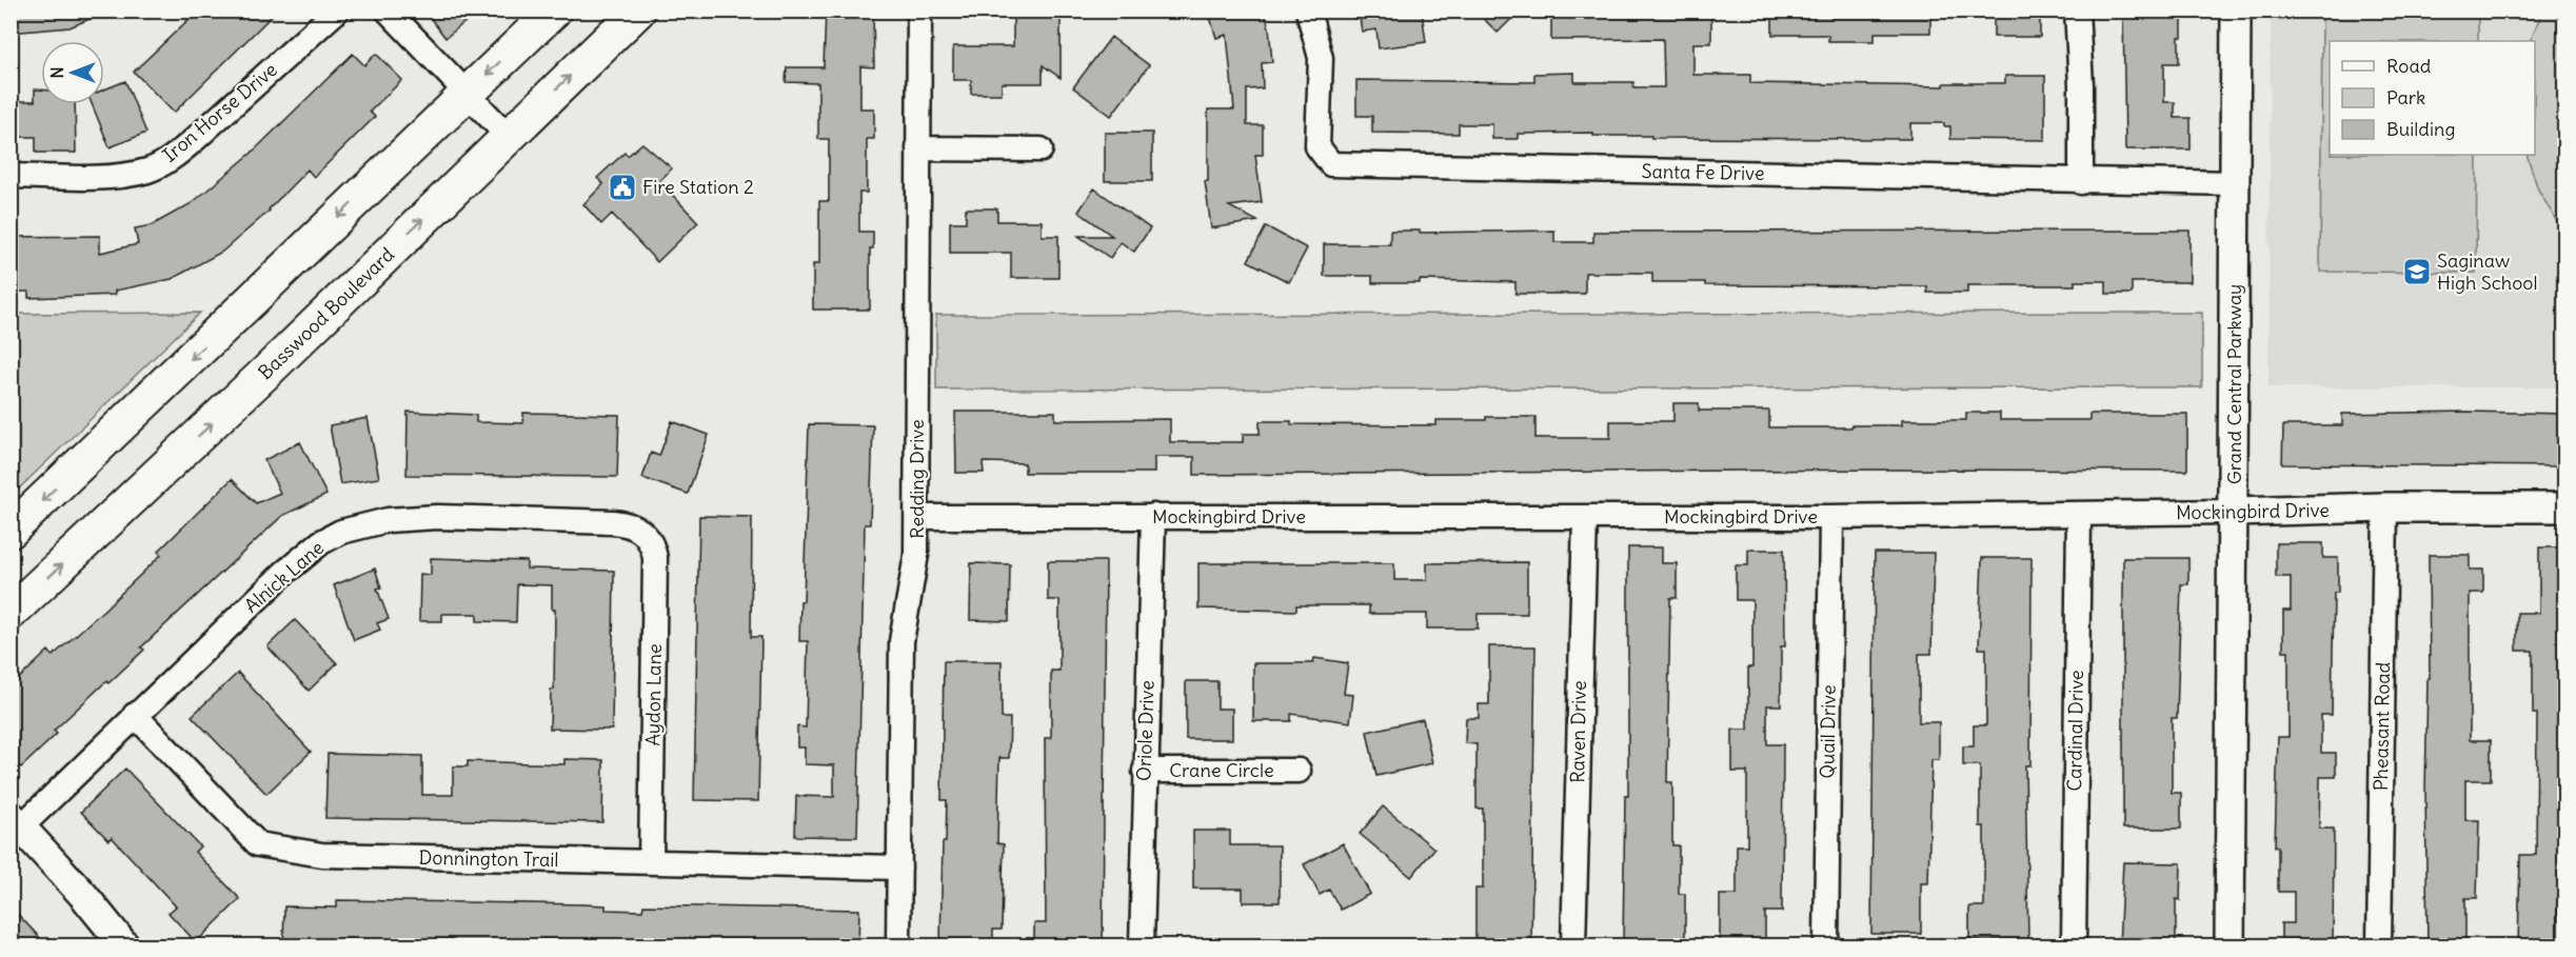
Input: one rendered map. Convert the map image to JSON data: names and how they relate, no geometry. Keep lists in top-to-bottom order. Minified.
{"streets":{"main road":["Basswood Boulevard"],"street":["Iron Horse Drive","Santa Fe Drive","Grand Central Parkway","Redding Drive","Mockingbird Drive","Alnick Lane","Aydon Lane","Pheasant Road","Oriole Drive","Cardinal Drive","Raven Drive","Quail Drive","Crane Circle","Donnington Trail"]},"crossings":[["Santa Fe Drive","Grand Central Parkway"],["Grand Central Parkway","Mockingbird Drive"],["Redding Drive","Mockingbird Drive"],["Redding Drive","Donnington Trail"],["Mockingbird Drive","Pheasant Road"],["Mockingbird Drive","Oriole Drive"],["Mockingbird Drive","Cardinal Drive"],["Mockingbird Drive","Raven Drive"],["Mockingbird Drive","Quail Drive"],["Alnick Lane","Aydon Lane"],["Alnick Lane","Donnington Trail"],["Aydon Lane","Donnington Trail"],["Oriole Drive","Crane Circle"]],"places":{"public building":["Fire Station 2"],"school or university":["Saginaw High School"]},"legend":["Road","Park","Building"],"north":"left"}
